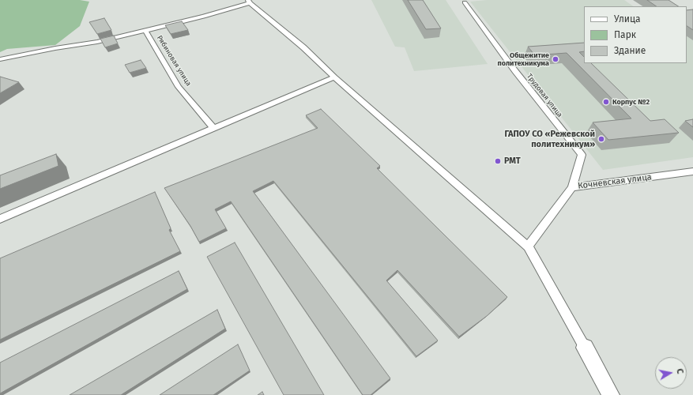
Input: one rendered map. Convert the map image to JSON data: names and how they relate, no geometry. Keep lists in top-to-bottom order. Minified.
{"streets":{"street":["Рябиновая улица","Трудовая улица","Кочневская улица"]},"crossings":[["Трудовая улица","Кочневская улица"]],"places":["Общежитие политехникума","Корпус №2","ГАПОУ СО «Режевской политехникум»","РМТ"],"legend":["Улица","Парк","Здание"],"north":"right"}
